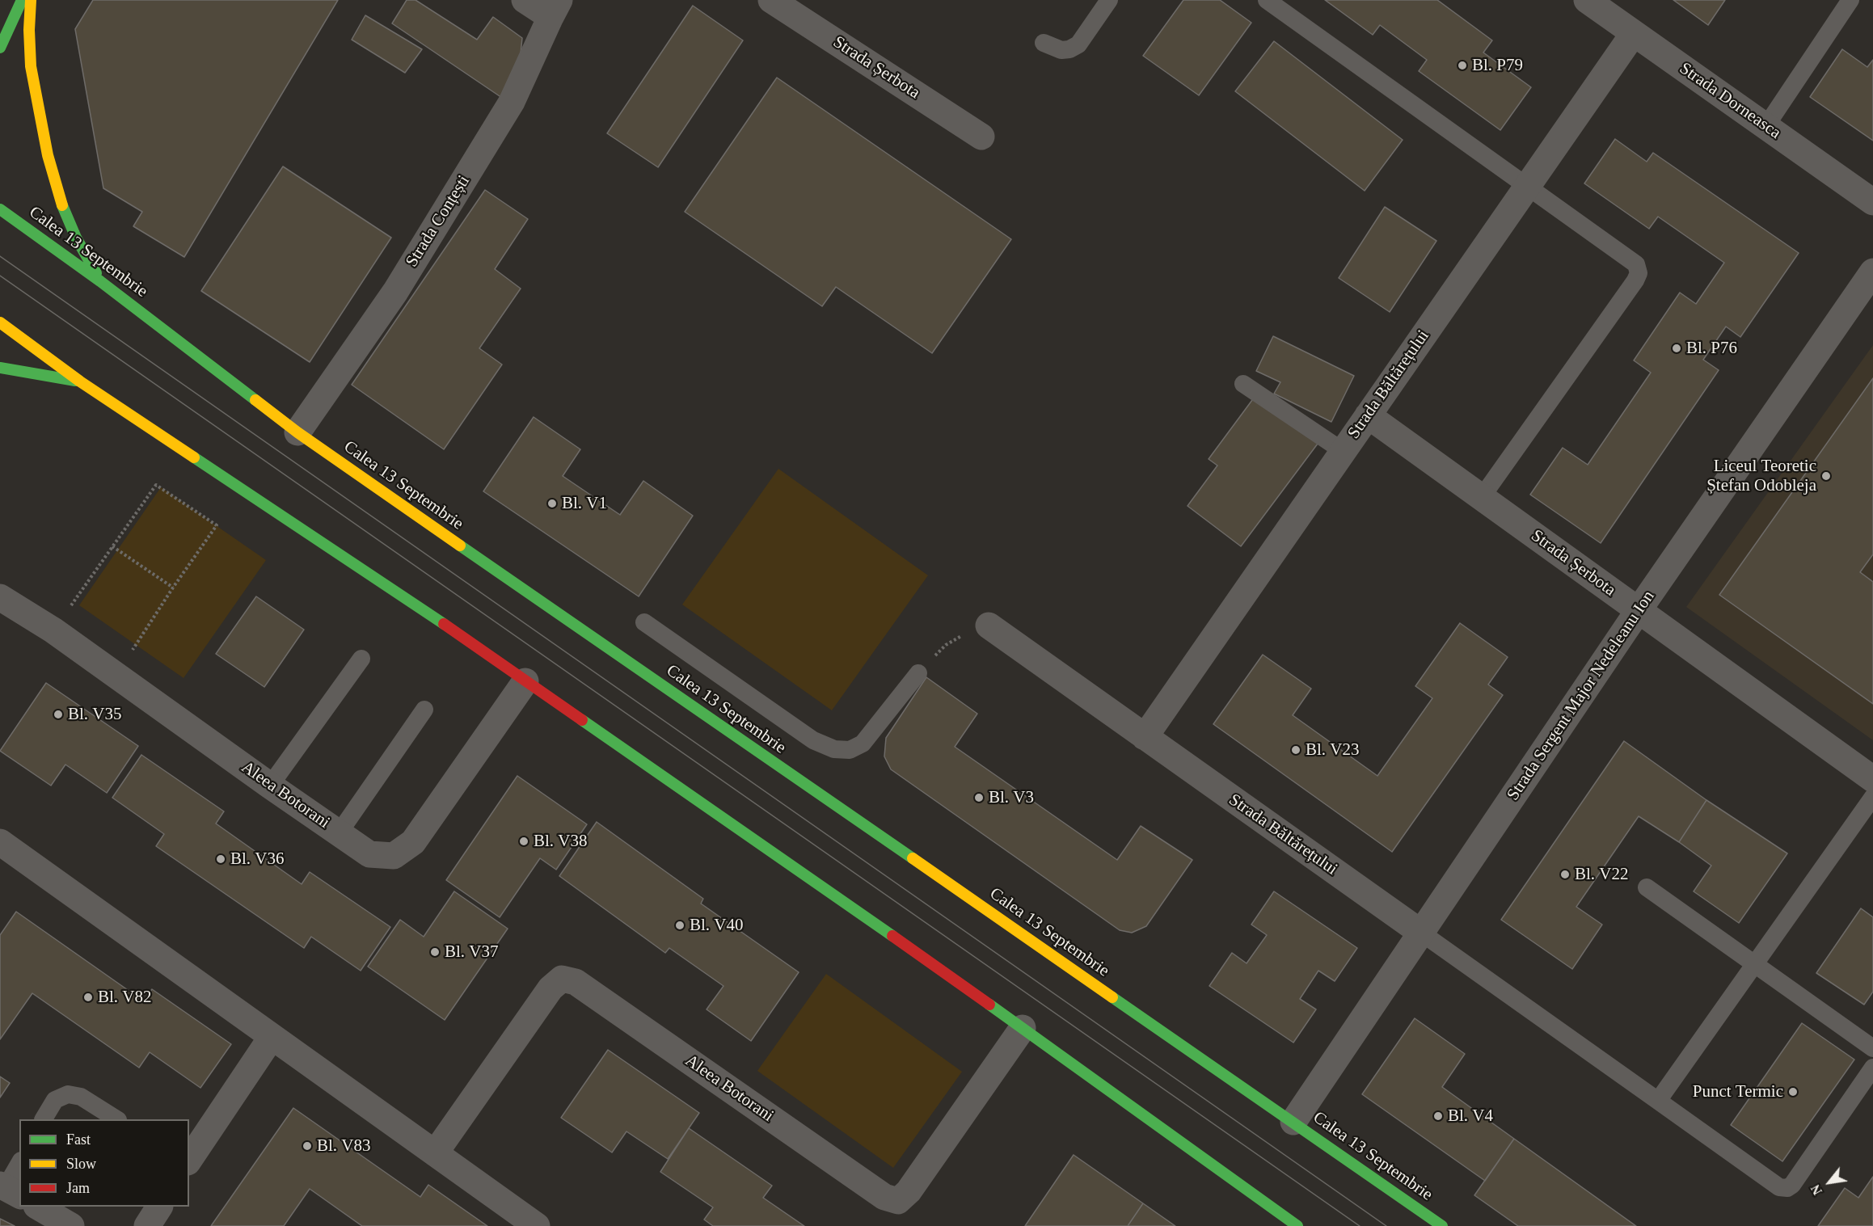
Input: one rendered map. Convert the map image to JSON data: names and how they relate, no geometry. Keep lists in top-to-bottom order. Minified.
{"streets":{"main road":["Calea 13 Septembrie"],"street":["Strada Șerbota","Strada Dorneasca","Strada Conțești","Strada Băltărețului","Strada Sergent Major Nedeleanu Ion","Aleea Botorani"]},"crossings":[["Strada Șerbota","Strada Băltărețului"],["Strada Șerbota","Strada Sergent Major Nedeleanu Ion"],["Strada Dorneasca","Strada Băltărețului"],["Strada Conțești","Calea 13 Septembrie"],["Calea 13 Septembrie","Strada Sergent Major Nedeleanu Ion"],["Strada Băltărețului","Strada Sergent Major Nedeleanu Ion"]],"places":["Bl. P79","Bl. P76","Liceul Teoretic Ștefan Odobleja","Bl. V1","Bl. V35","Bl. V23","Bl. V3","Bl. V38","Bl. V36","Bl. V22","Bl. V40","Bl. V37","Bl. V82","Punct Termic","Bl. V4","Bl. V83"],"legend":["Fast","Slow","Jam"],"north":"bottom left"}
